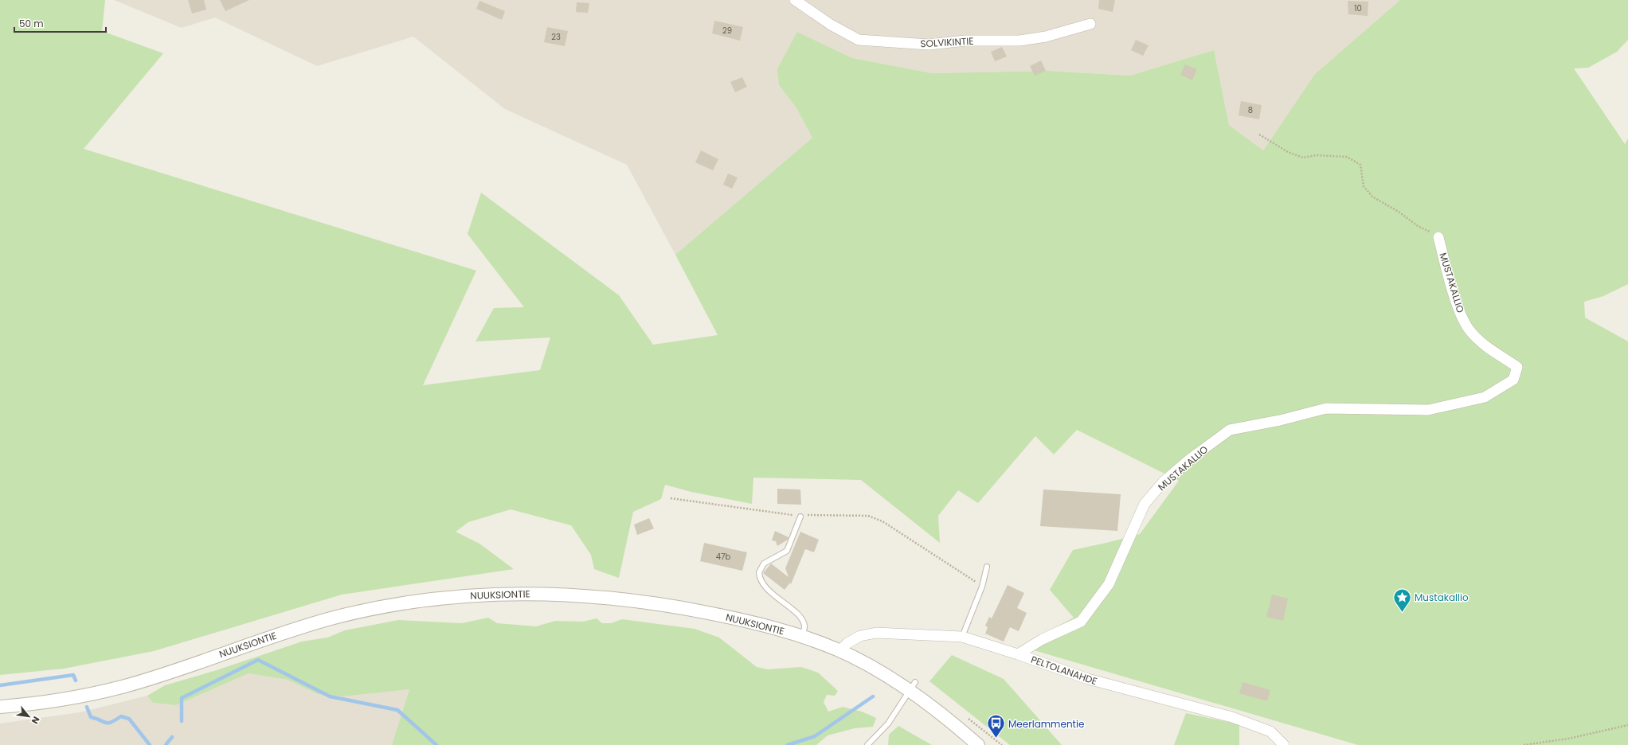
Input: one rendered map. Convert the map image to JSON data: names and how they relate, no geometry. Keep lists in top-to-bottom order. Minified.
{"streets":{"street":["SOLVIKINTIE","MUSTAKALLIO","NUUKSIONTIE","PELTOLANAHDE"]},"crossings":[["MUSTAKALLIO","PELTOLANAHDE"],["NUUKSIONTIE","PELTOLANAHDE"]],"places":{"place":["Mustakallio"],"bus stop":["Meerlammentie"]},"house_numbers":["10","29","23","8","47b"],"scale_bar":"50 m","north":"bottom right"}
